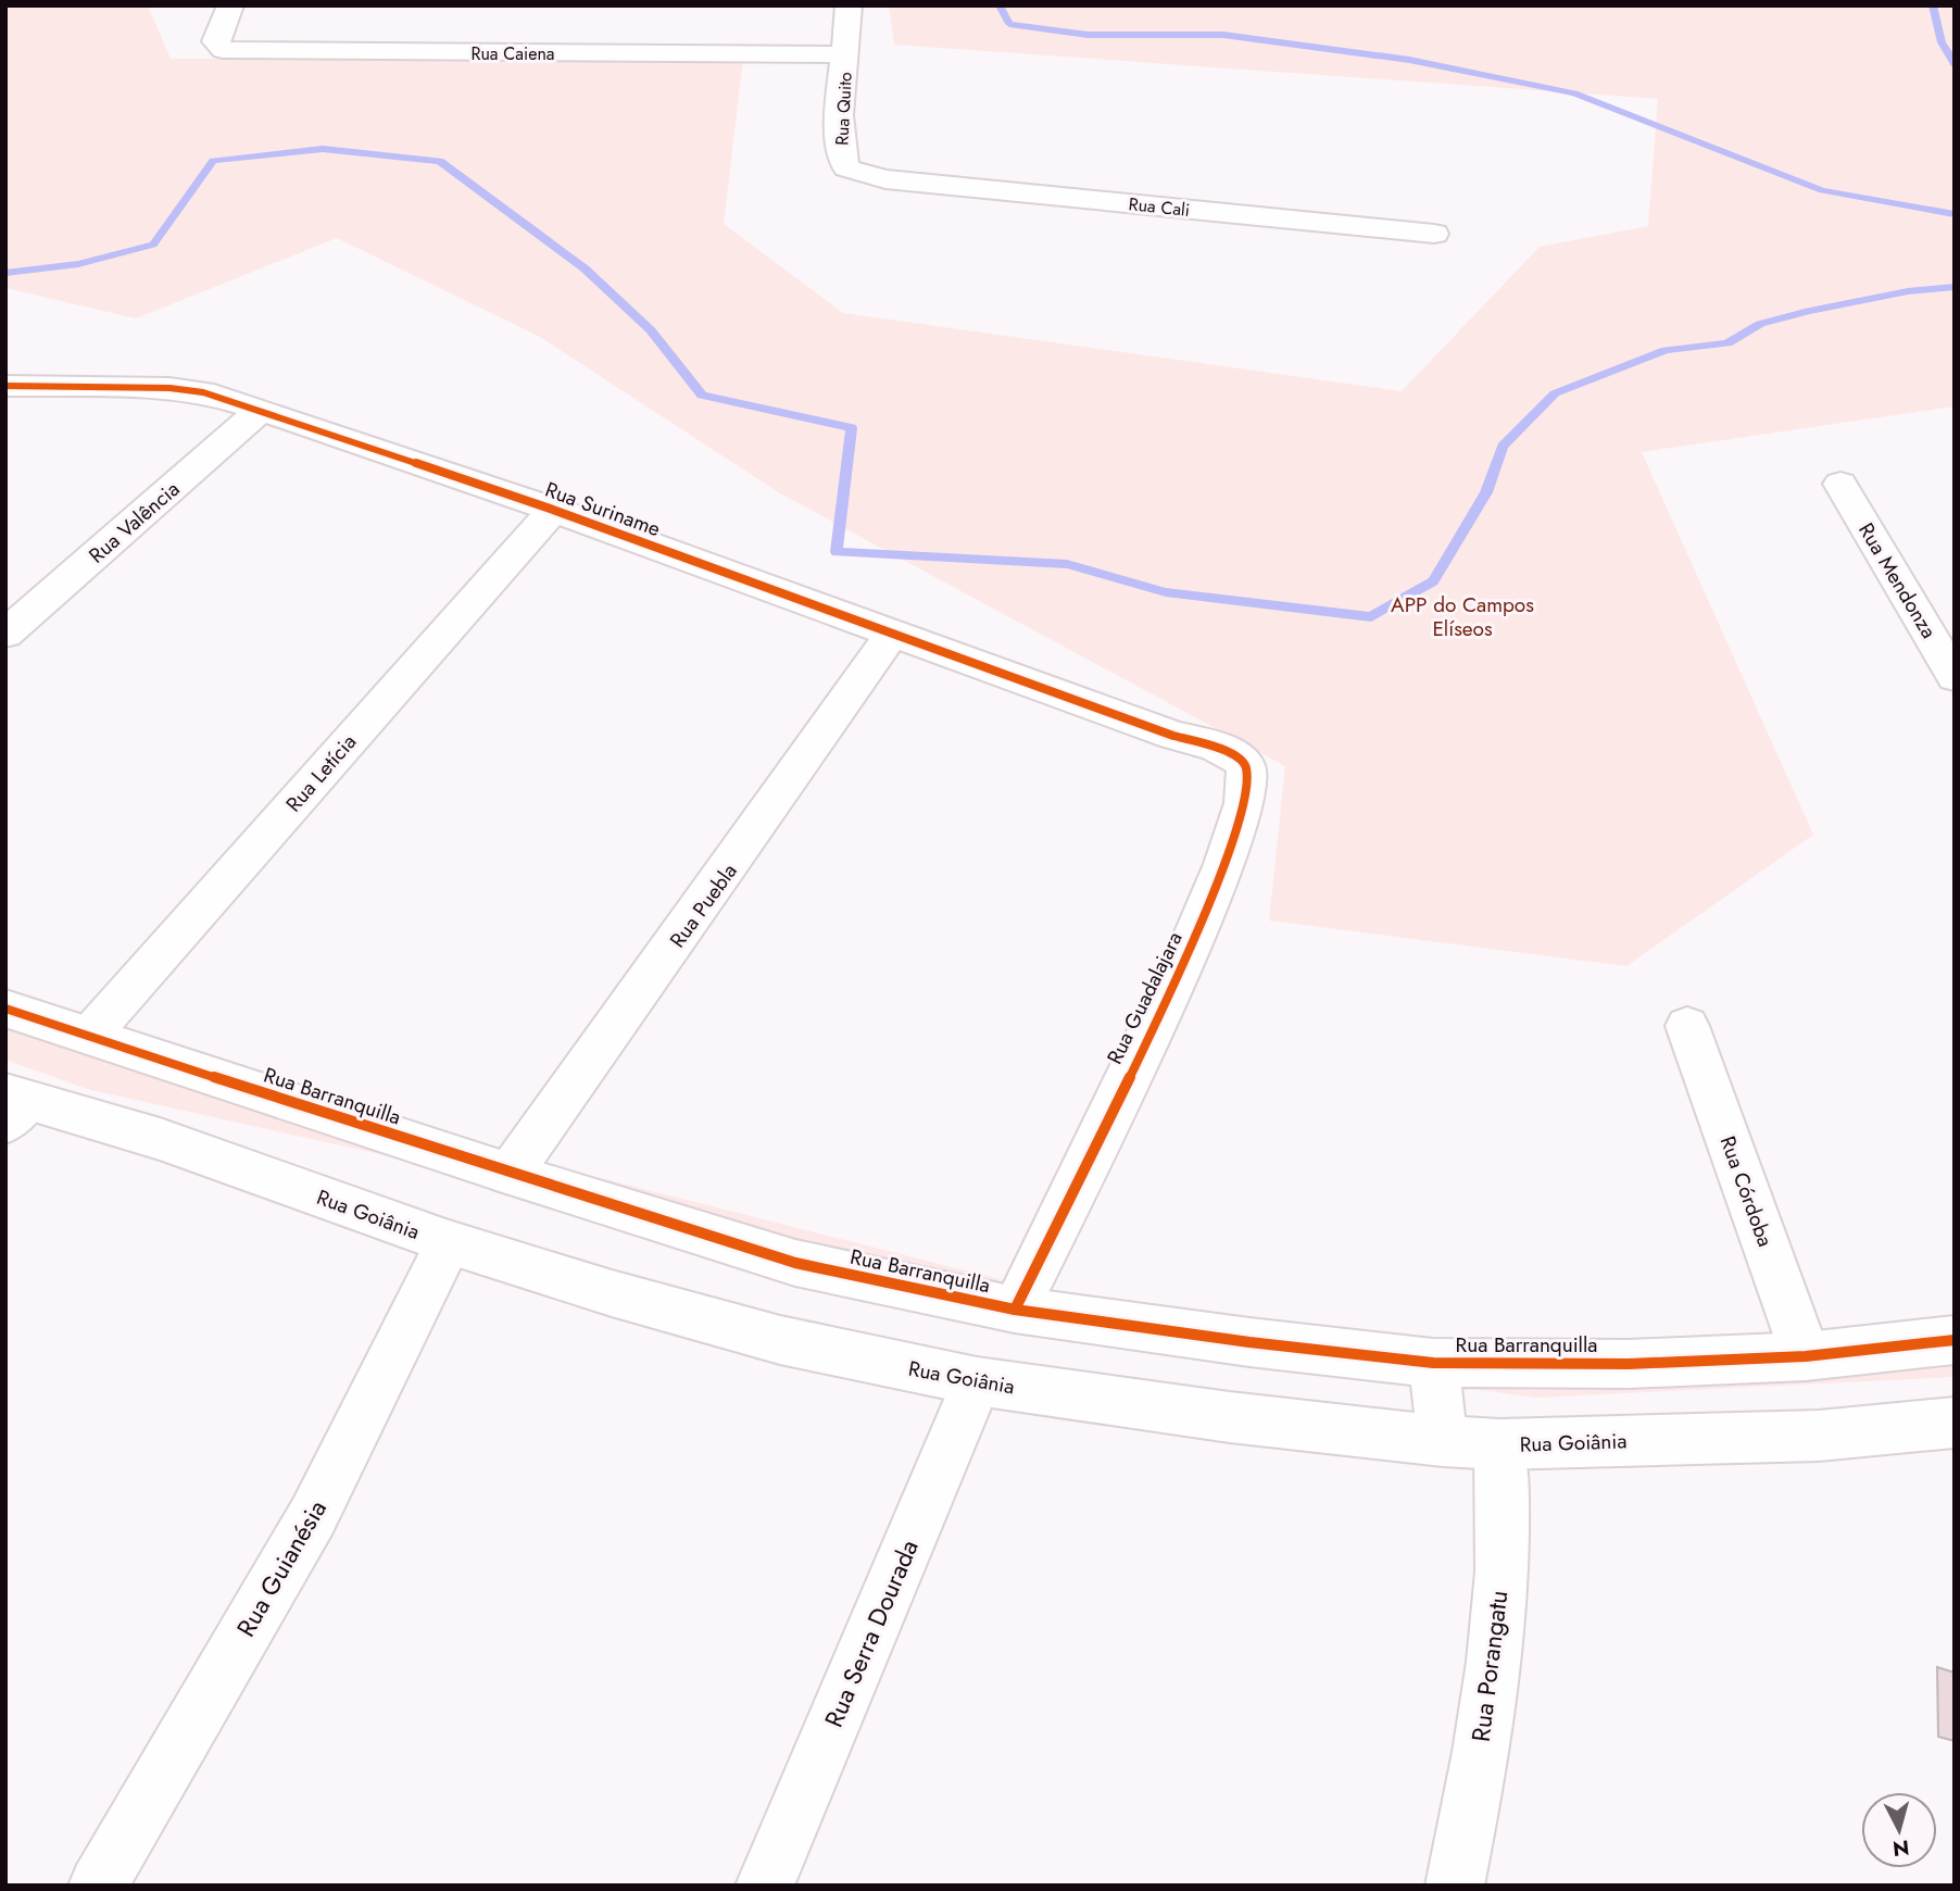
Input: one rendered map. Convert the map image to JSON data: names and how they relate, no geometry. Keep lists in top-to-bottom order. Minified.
{"streets":{"street":["Rua Caiena","Rua Quito","Rua Cali","Rua Suriname","Rua Valência","Rua Mendonza","Rua Letícia","Rua Puebla","Rua Guadalajara","Rua Barranquilla","Rua Córdoba","Rua Goiânia","Rua Guianésia","Rua Serra Dourada","Rua Porangatu"]},"crossings":[["Rua Caiena","Rua Quito"],["Rua Quito","Rua Cali"],["Rua Suriname","Rua Valência"],["Rua Suriname","Rua Letícia"],["Rua Suriname","Rua Puebla"],["Rua Suriname","Rua Guadalajara"],["Rua Letícia","Rua Barranquilla"],["Rua Puebla","Rua Barranquilla"],["Rua Guadalajara","Rua Barranquilla"],["Rua Barranquilla","Rua Córdoba"],["Rua Goiânia","Rua Guianésia"],["Rua Goiânia","Rua Serra Dourada"],["Rua Goiânia","Rua Porangatu"]],"parks":["APP do Campos Elíseos"],"north":"bottom"}
